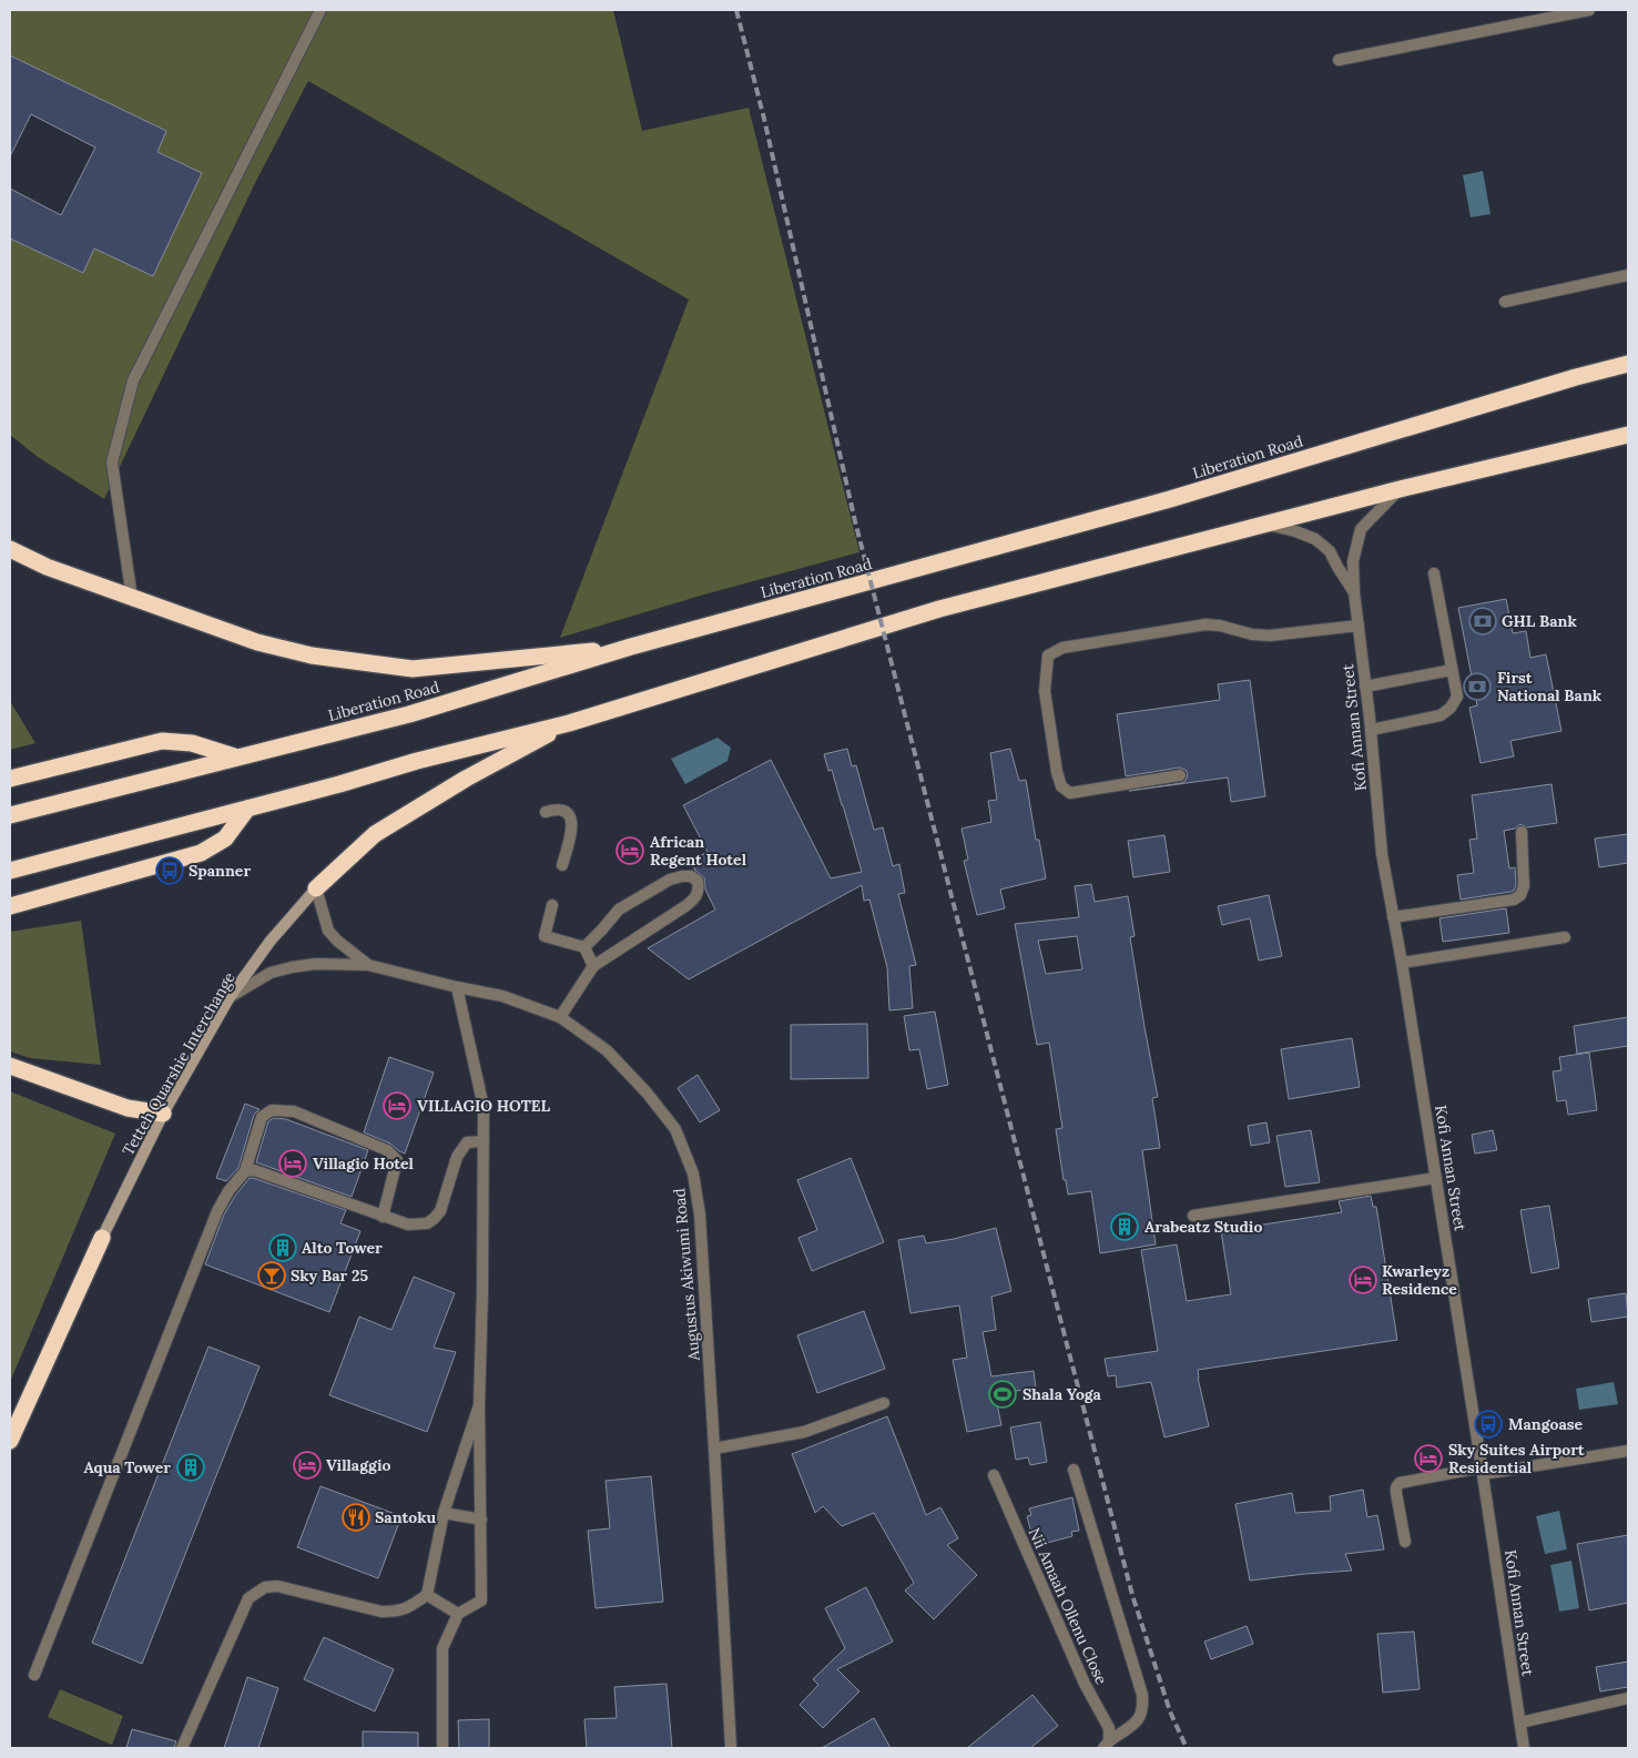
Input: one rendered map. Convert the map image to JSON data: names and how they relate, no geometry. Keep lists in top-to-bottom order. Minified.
{"streets":{"highway":["Liberation Road"],"street":["Kofi Annan Street","Tetteh Quarshie Interchange","Augustus Akiwumi Road","Nii Amaah Ollenu Close"]},"crossings":[["Tetteh Quarshie Interchange","Augustus Akiwumi Road"]],"places":{"bank":["GHL Bank","First National Bank"],"hotel":["African Regent Hotel","VILLAGIO HOTEL","Villagio Hotel","Kwarleyz Residence","Sky Suites Airport Residential","Villaggio"],"bus stop":["Spanner","Mangoase"],"building":["Arabeatz Studio","Alto Tower","Aqua Tower"],"bar":["Sky Bar 25"],"sports":["Shala Yoga"],"restaurant":["Santoku"]}}
